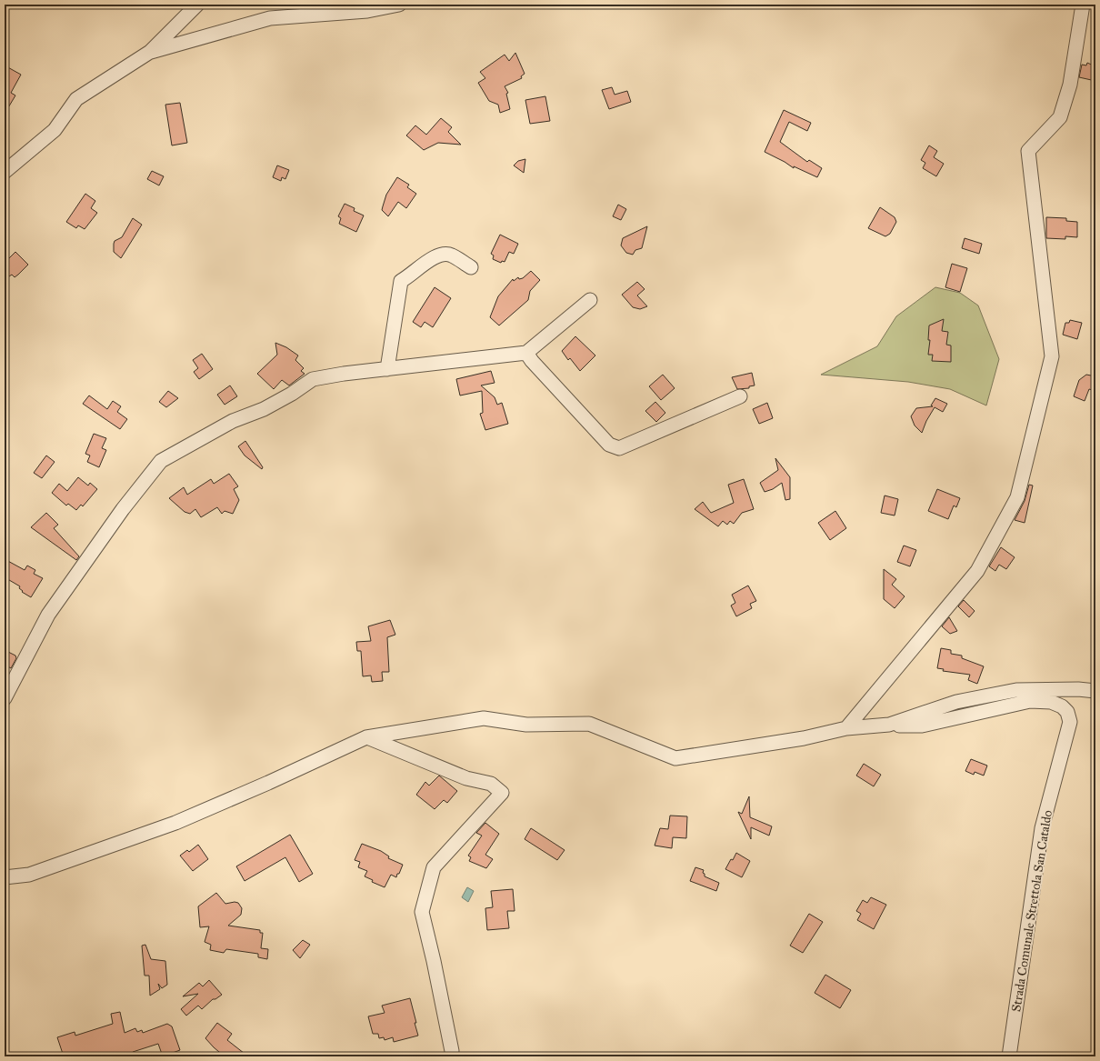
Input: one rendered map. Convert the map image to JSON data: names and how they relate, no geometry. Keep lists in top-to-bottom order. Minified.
{"streets":{"street":["Strada Comunale Strettola San Cataldo"]}}
